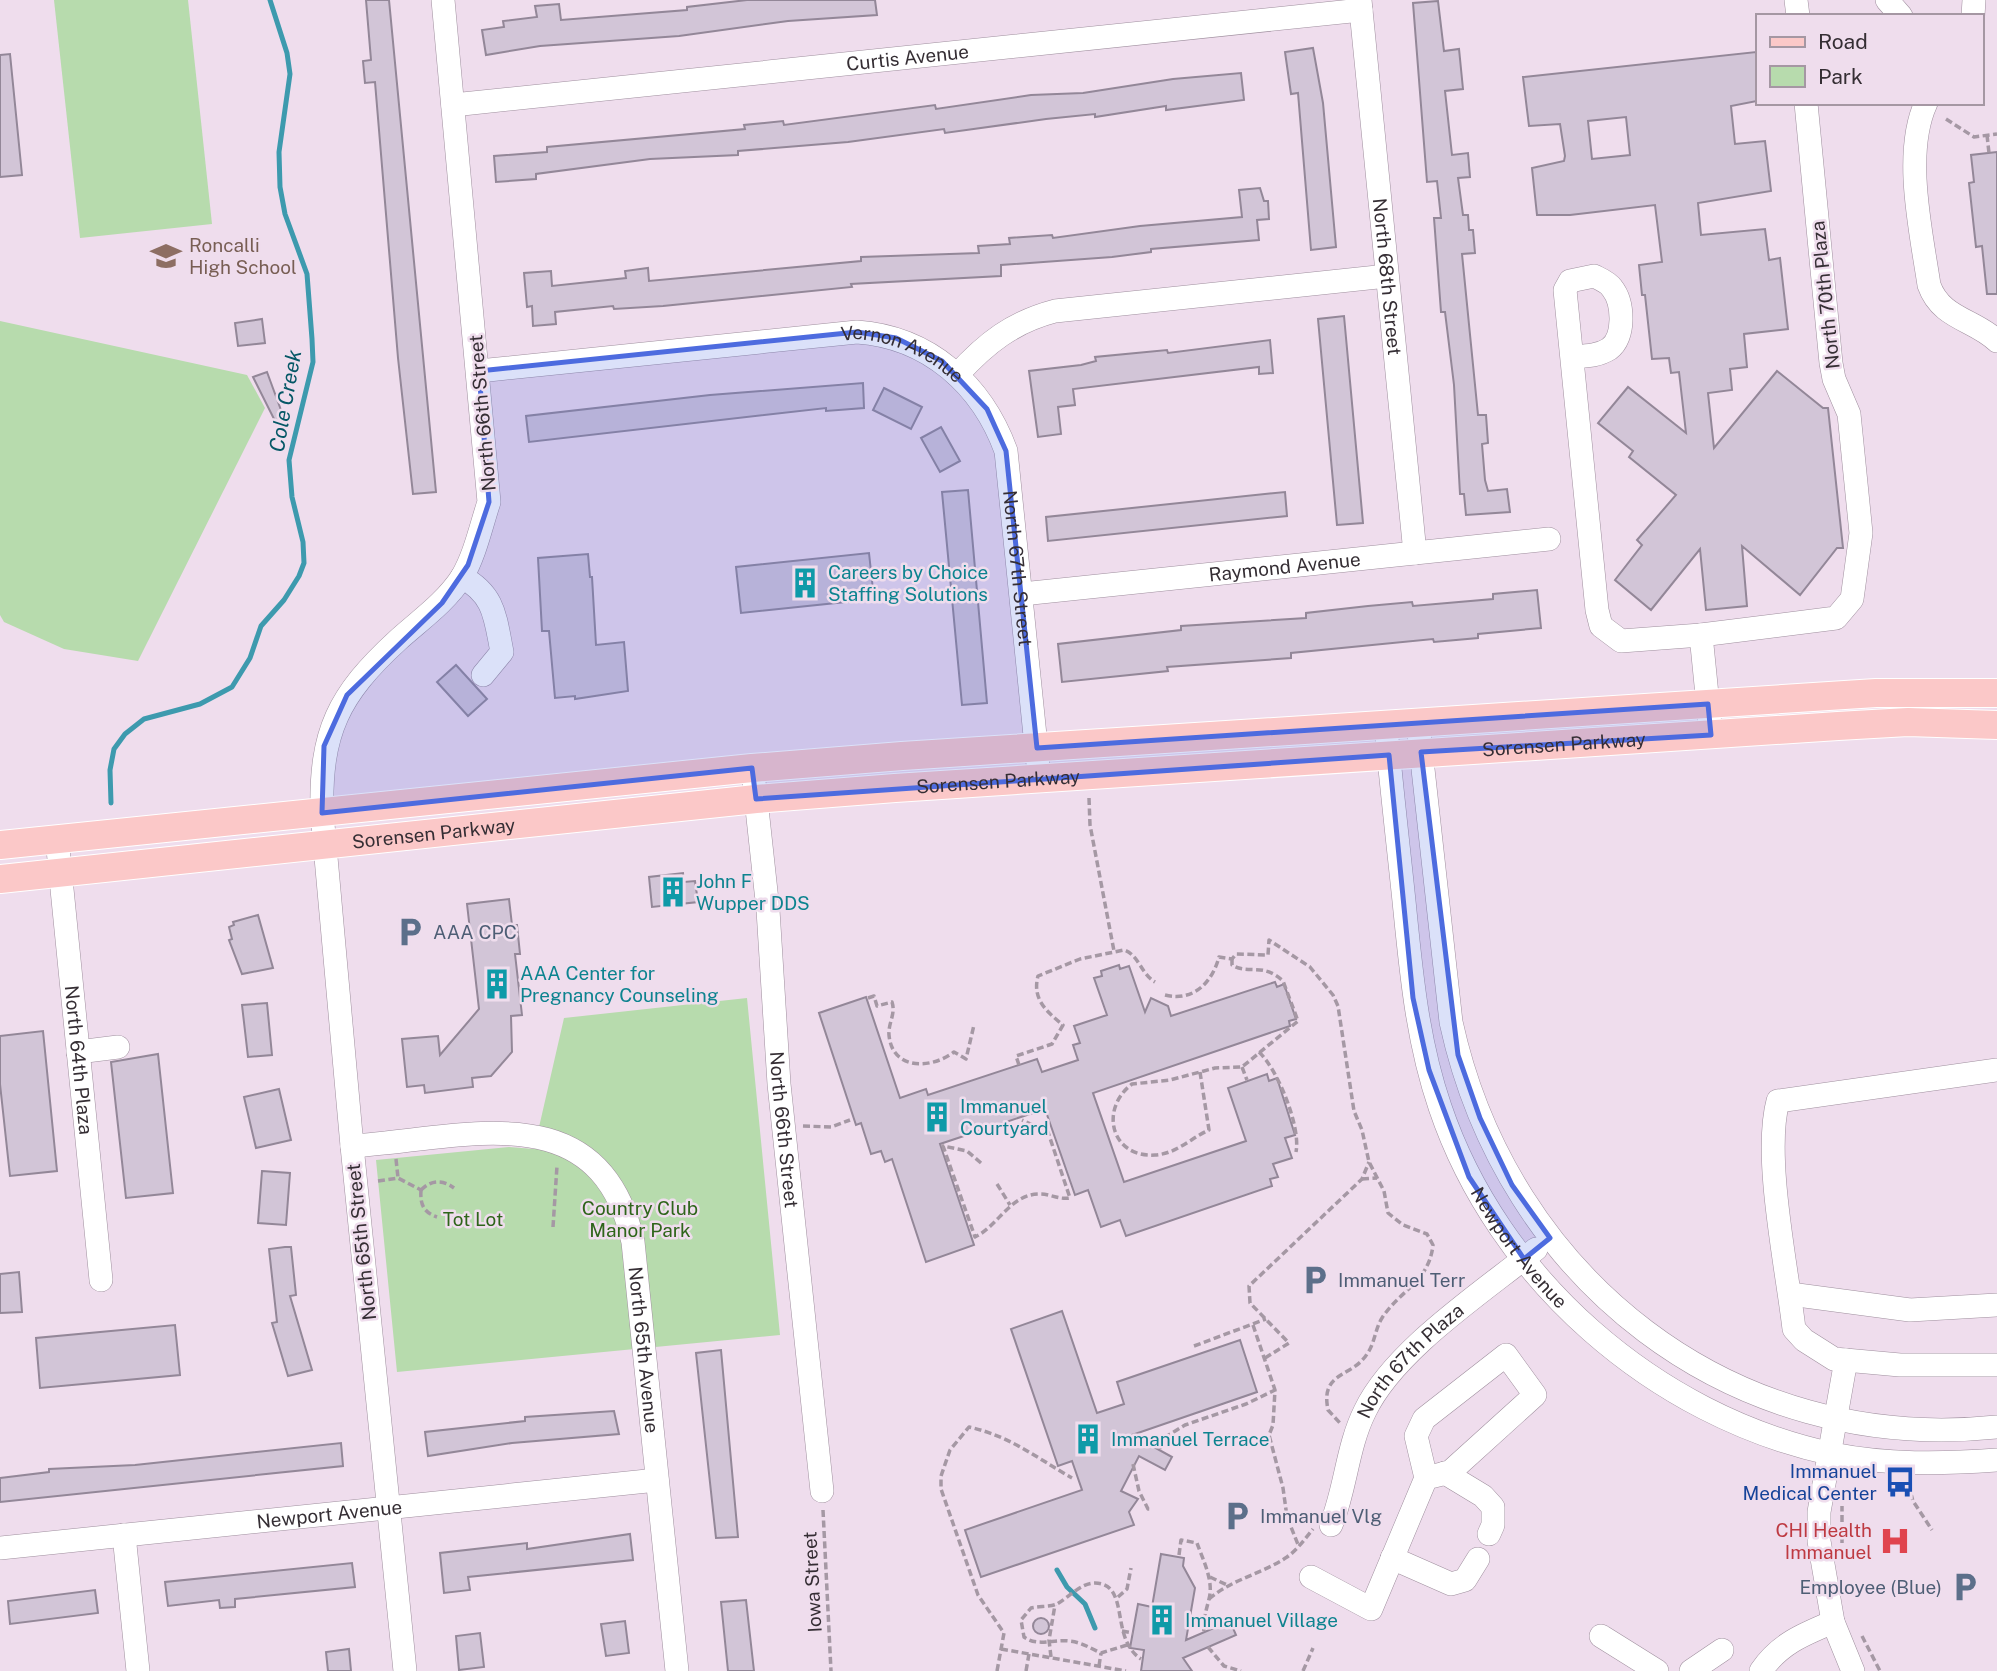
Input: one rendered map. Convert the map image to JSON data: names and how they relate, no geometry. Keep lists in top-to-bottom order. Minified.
{"streets":{"main road":["Sorensen Parkway"],"street":["Curtis Avenue","North 68th Street","North 70th Plaza","Vernon Avenue","North 66th Street","Raymond Avenue","North 67th Street","North 64th Plaza","North 65th Street","Newport Avenue","North 65th Avenue","North 67th Plaza"],"path":["Iowa Street"]},"crossings":[["Curtis Avenue","North 68th Street"],["Curtis Avenue","North 66th Street"],["North 68th Street","Vernon Avenue"],["North 68th Street","Raymond Avenue"],["Vernon Avenue","North 66th Street"],["Vernon Avenue","North 67th Street"],["North 66th Street","Sorensen Parkway"],["North 66th Street","North 65th Street"],["North 66th Street","Iowa Street"],["Raymond Avenue","North 67th Street"],["North 67th Street","Sorensen Parkway"],["Sorensen Parkway","North 64th Plaza"],["Sorensen Parkway","North 65th Street"],["Sorensen Parkway","Newport Avenue"],["North 65th Street","Newport Avenue"],["North 65th Street","North 65th Avenue"],["Newport Avenue","North 65th Avenue"],["Newport Avenue","North 67th Plaza"]],"water":["Cole Creek"],"parks":["Country Club Manor Park","Tot Lot"],"places":{"school or university":["Roncalli High School"],"building":["Careers by Choice Staffing Solutions","John F Wupper DDS","AAA Center for Pregnancy Counseling","Immanuel Courtyard","Immanuel Terrace","Immanuel Village"],"parking":["AAA CPC","Immanuel Terr","Immanuel Vlg","Employee (Blue)"],"bus stop":["Immanuel Medical Center"],"hospital":["CHI Health Immanuel"]},"legend":["Road","Park"]}
